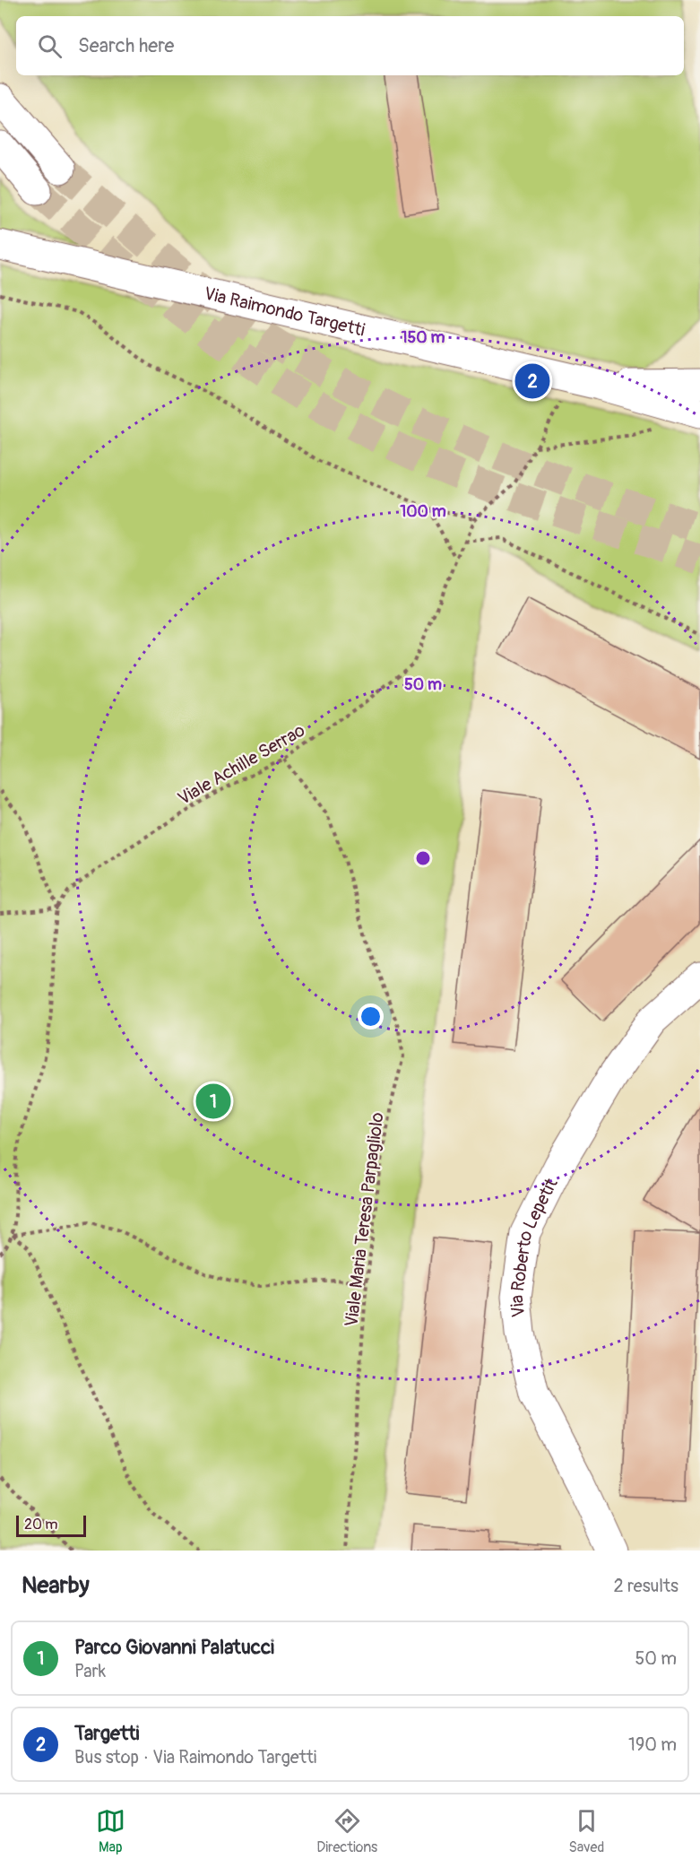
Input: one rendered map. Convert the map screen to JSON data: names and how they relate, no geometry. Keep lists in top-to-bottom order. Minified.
{"streets":{"street":["Via Raimondo Targetti","Via Roberto Lepetit"],"path":["Viale Achille Serrao","Viale Maria Teresa Parpagliolo"]},"crossings":[["Via Raimondo Targetti","Viale Achille Serrao"],["Viale Achille Serrao","Viale Maria Teresa Parpagliolo"]],"scale_bar":"20 m","page":{"search":"Search here","pins":["2","1"],"scale":"20 m","heading":["Nearby","2 results"],"list":[{"mark":"1","name":"Parco Giovanni Palatucci","note":"Park","value":"50 m"},{"mark":"2","name":"Targetti","note":"Bus stop · Via Raimondo Targetti","value":"190 m"}],"nav":["Map","Directions","Saved"]},"rings":["150 m","100 m","50 m"]}
